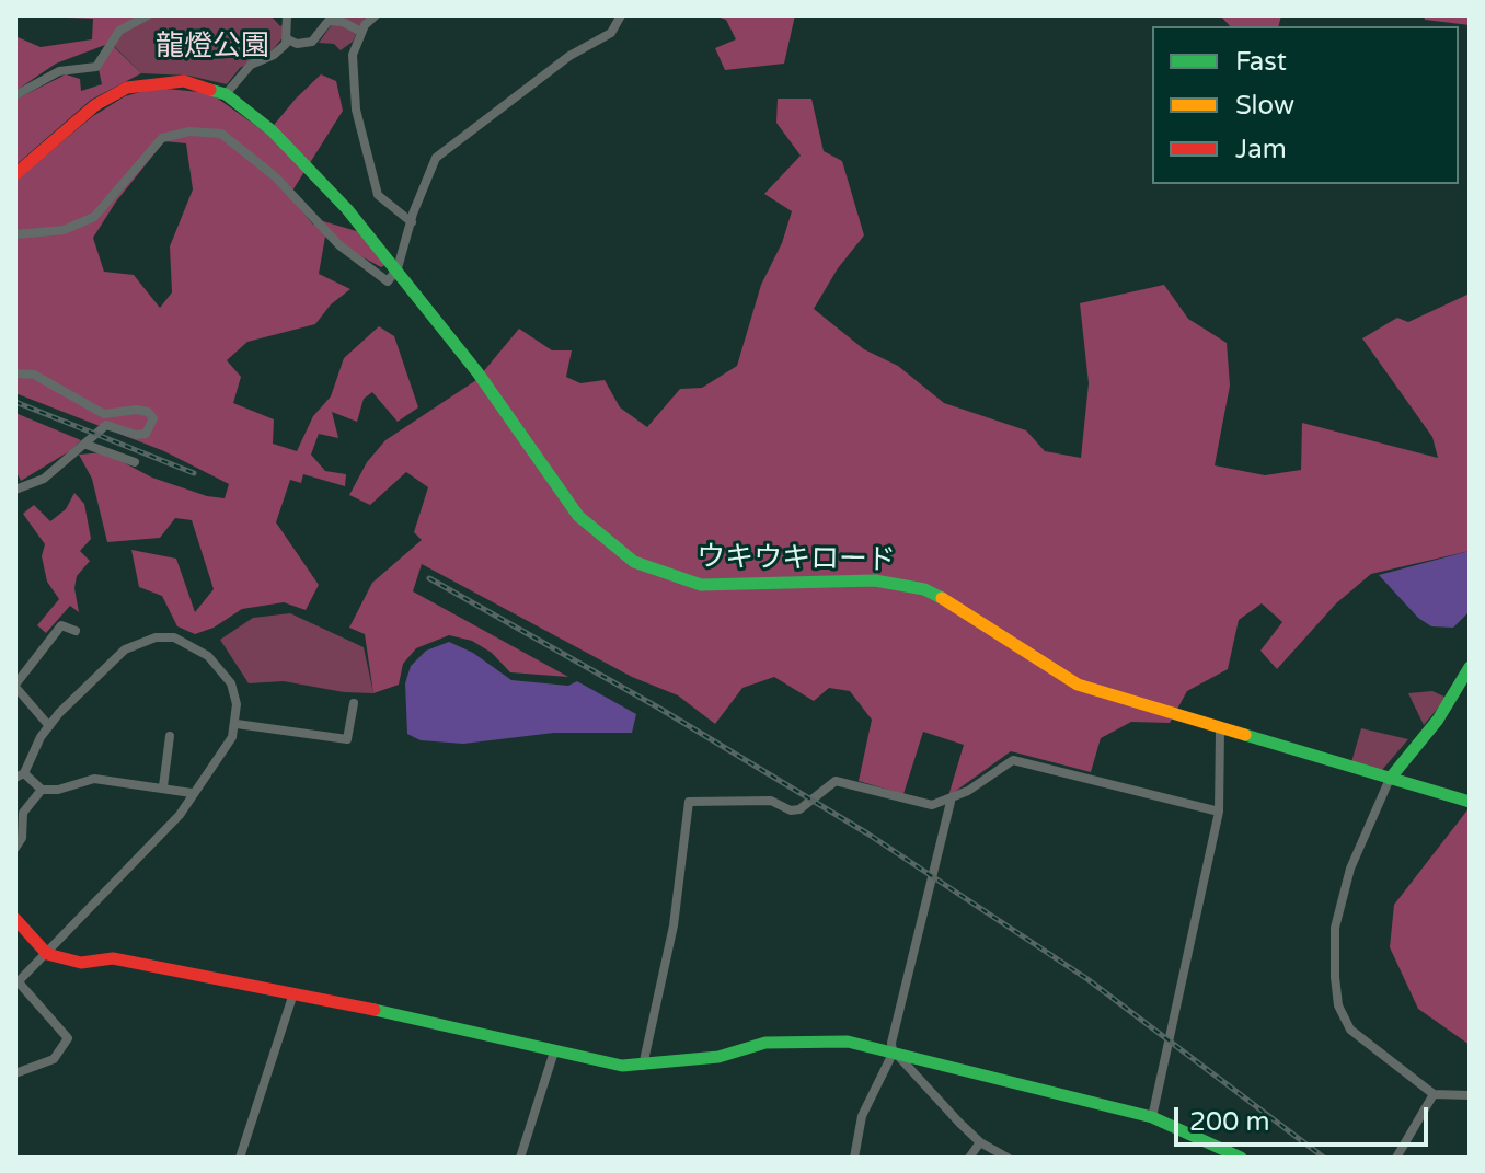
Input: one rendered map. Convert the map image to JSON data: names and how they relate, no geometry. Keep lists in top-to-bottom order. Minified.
{"streets":{"street":["ウキウキロード"]},"parks":["龍燈公園"],"legend":["Fast","Slow","Jam"],"scale_bar":"200 m"}
